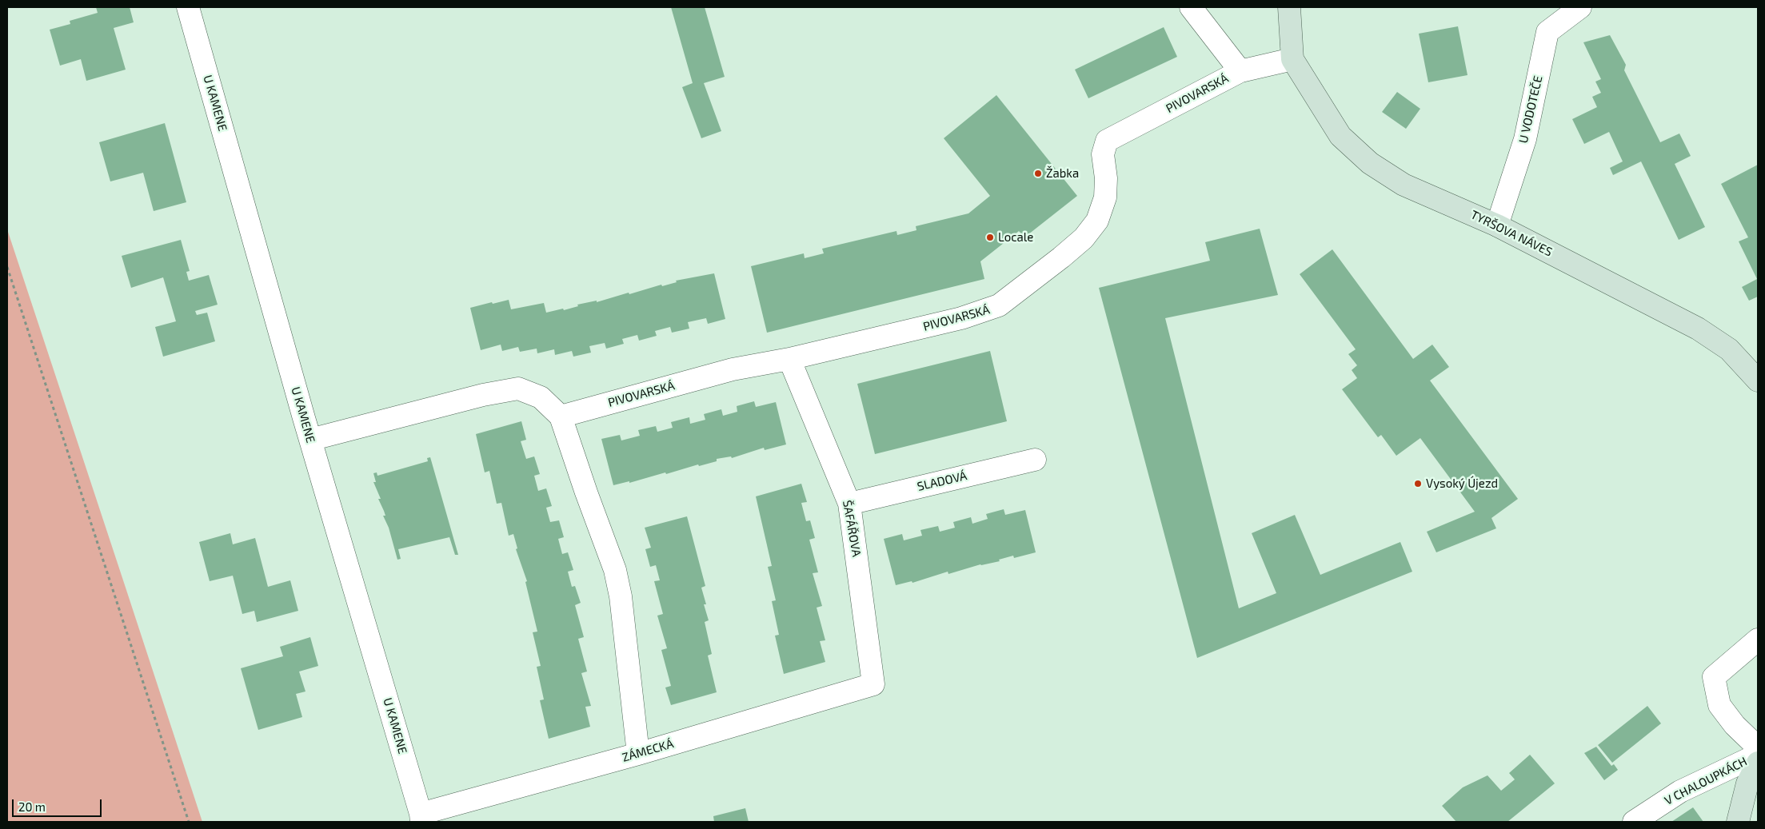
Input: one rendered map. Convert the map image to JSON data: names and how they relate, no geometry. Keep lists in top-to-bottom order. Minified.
{"streets":{"street":["PIVOVARSKÁ","U KAMENE","U VODOTEČE","TYRŠOVA NÁVES","SLADOVÁ","ŠAFÁŘOVA","ZÁMECKÁ","V CHALOUPKÁCH"]},"crossings":[["PIVOVARSKÁ","ŠAFÁŘOVA"],["U KAMENE","ZÁMECKÁ"],["U VODOTEČE","TYRŠOVA NÁVES"],["SLADOVÁ","ŠAFÁŘOVA"],["ŠAFÁŘOVA","ZÁMECKÁ"]],"places":["Žabka","Locale","Vysoký Újezd"],"scale_bar":"20 m"}
